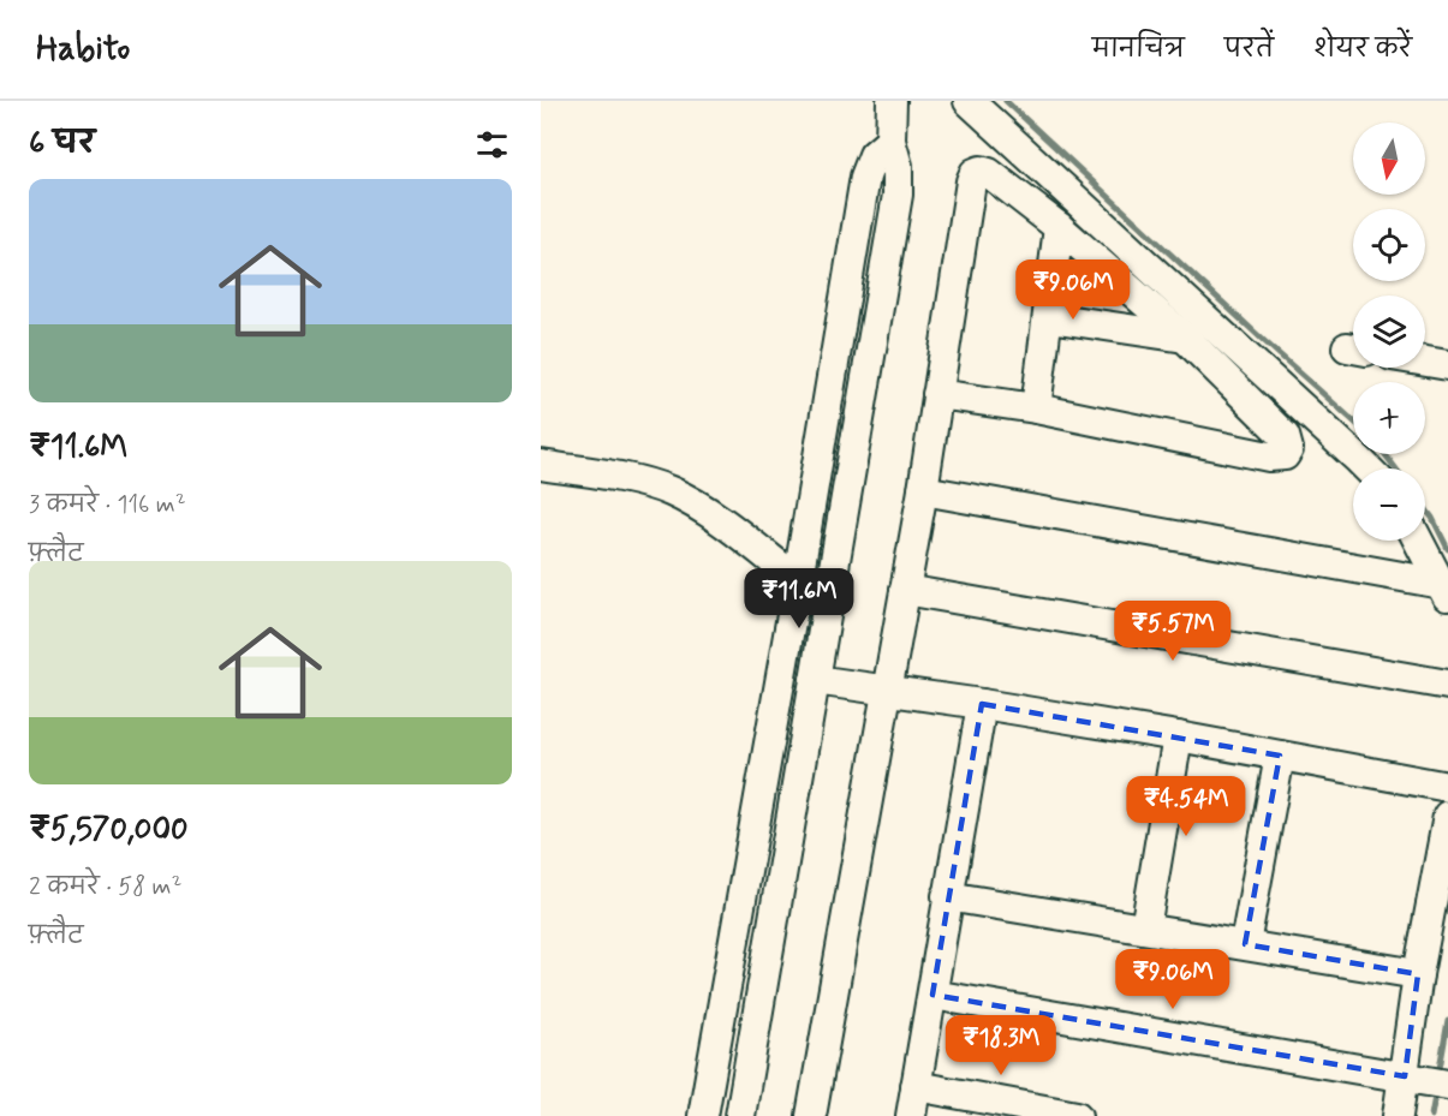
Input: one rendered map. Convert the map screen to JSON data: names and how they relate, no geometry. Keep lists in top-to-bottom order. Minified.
{"north":"bottom","page":{"header":"Habito","nav":["मानचित्र","परतें","शेयर करें"],"heading":"6 घर","map_buttons":["+","−"],"list":[{"name":"₹11.6M","note":"3 कमरे · 116 m² · फ़्लैट"},{"name":"₹5,570,000","note":"2 कमरे · 58 m² · फ़्लैट"}],"price":["₹9.06M","₹11.6M","₹5.57M","₹4.54M","₹9.06M","₹18.3M"]}}
